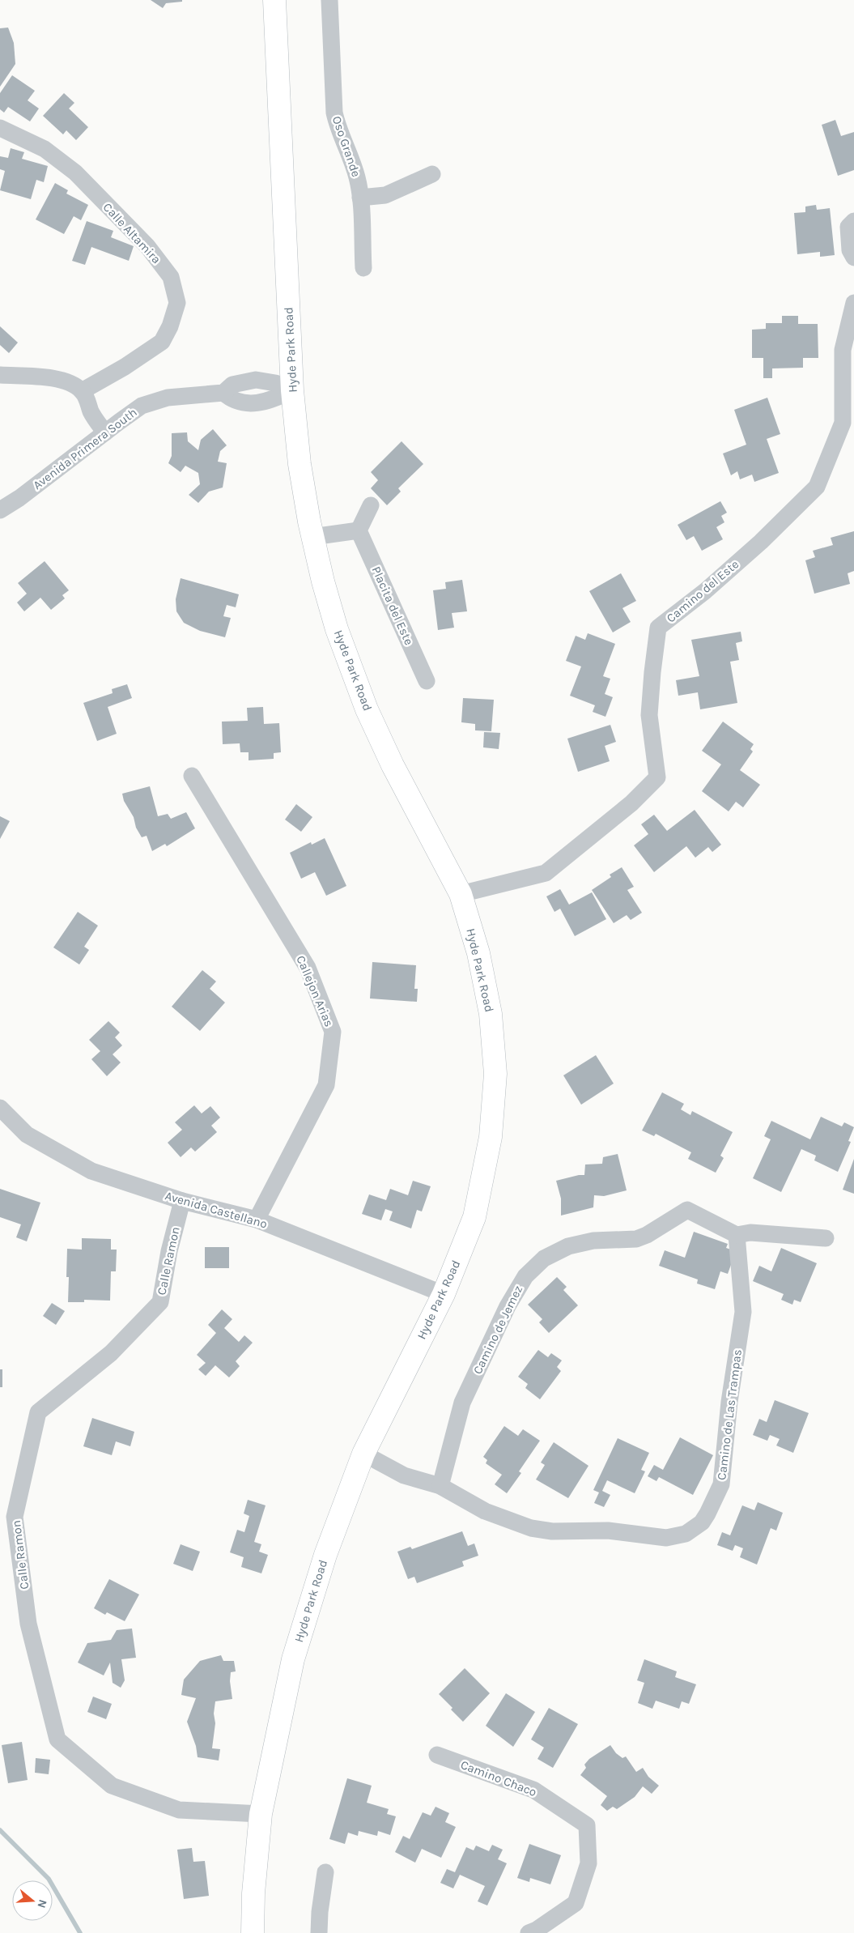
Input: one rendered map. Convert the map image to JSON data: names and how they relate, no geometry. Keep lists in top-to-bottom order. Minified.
{"streets":{"main road":["Hyde Park Road"],"street":["Oso Grande","Calle Altamira","Avenida Primera South","Camino del Este","Placita del Este","Callejon Arias","Avenida Castellano","Calle Ramon","Camino de Jemez","Camino de Las Trampas","Camino Chaco"]},"crossings":[["Hyde Park Road","Avenida Primera South"],["Hyde Park Road","Camino del Este"],["Hyde Park Road","Avenida Castellano"],["Hyde Park Road","Calle Ramon"],["Hyde Park Road","Camino de Las Trampas"],["Callejon Arias","Avenida Castellano"],["Avenida Castellano","Calle Ramon"],["Camino de Jemez","Camino de Las Trampas"]],"north":"right"}
